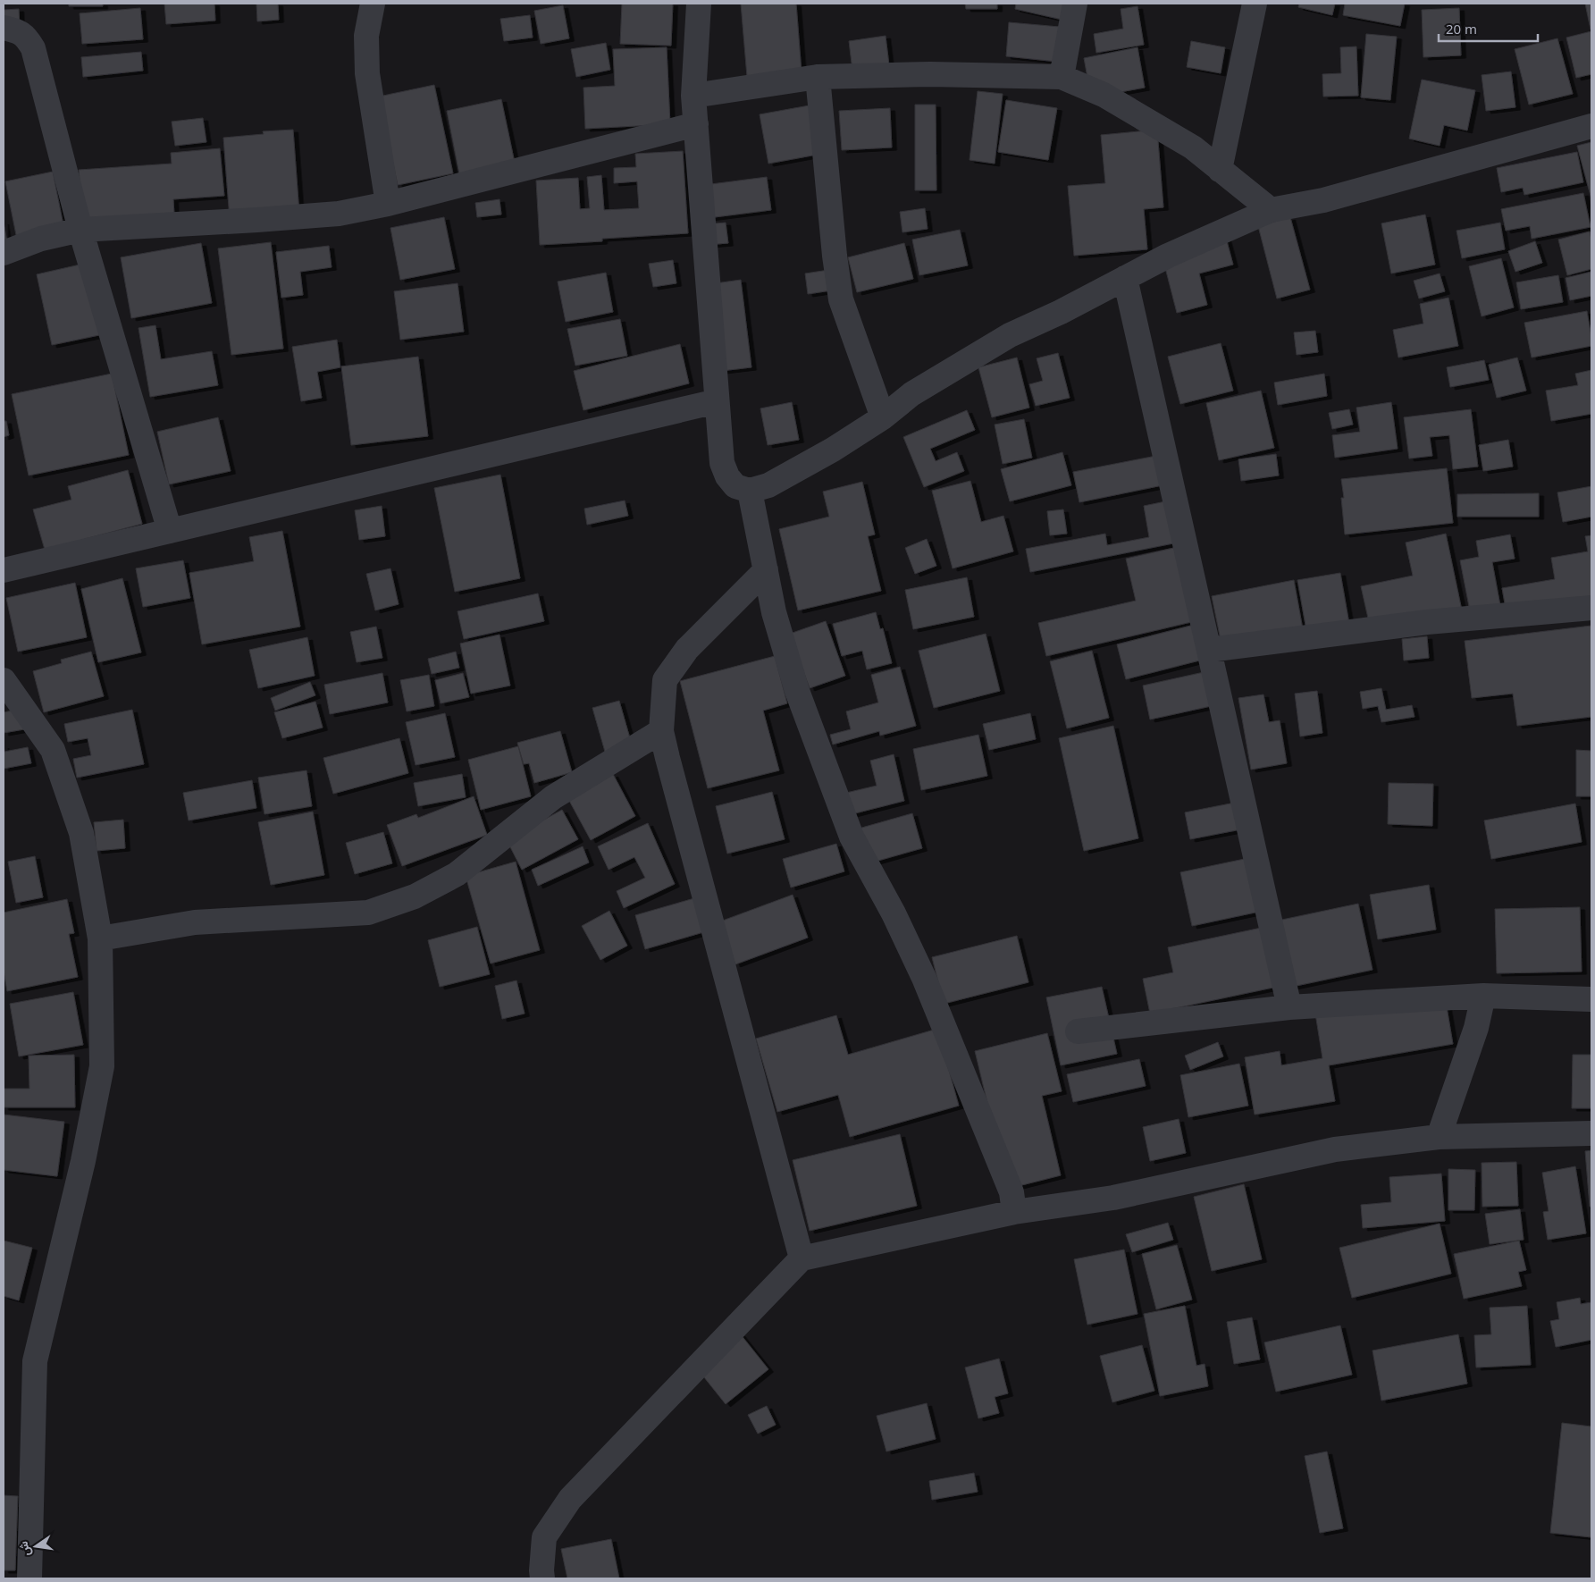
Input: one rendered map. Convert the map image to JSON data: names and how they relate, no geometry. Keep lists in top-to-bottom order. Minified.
{"scale_bar":"20 m","north":"left"}
